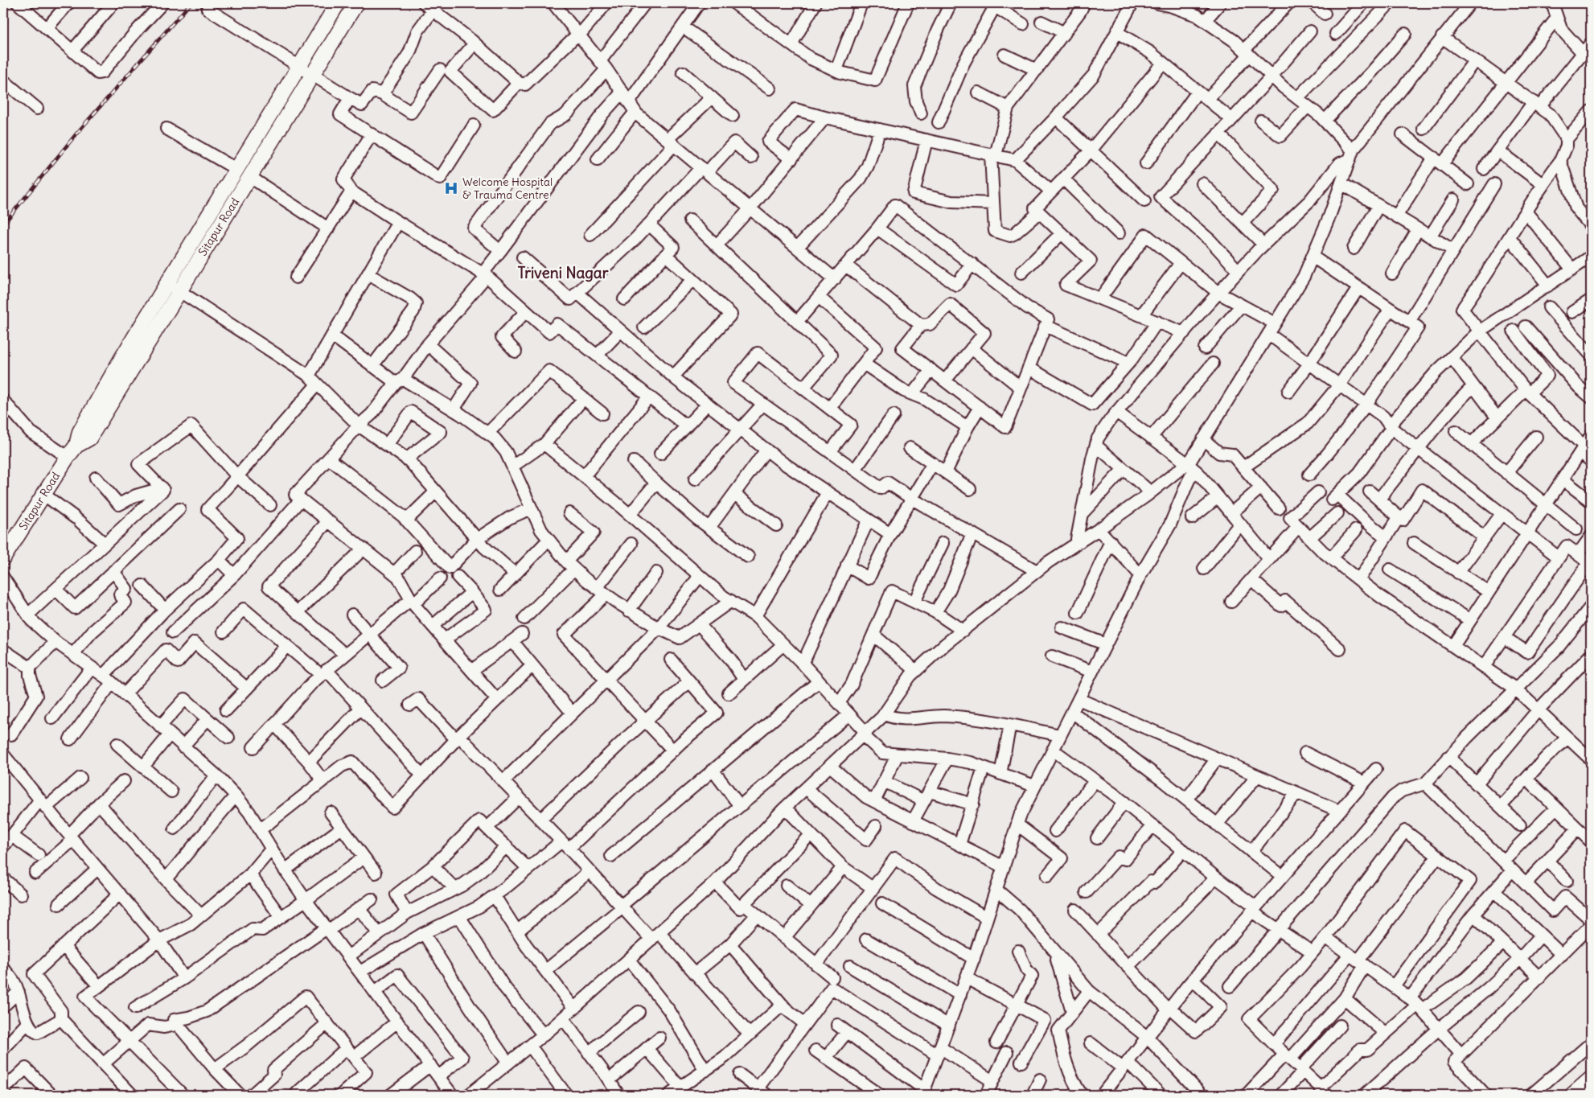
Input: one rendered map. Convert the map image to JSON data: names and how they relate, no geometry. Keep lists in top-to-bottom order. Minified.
{"streets":{"main road":["Sitapur Road"]},"districts":["Triveni Nagar"],"places":{"hospital":["Welcome Hospital & Trauma Centre"]}}
